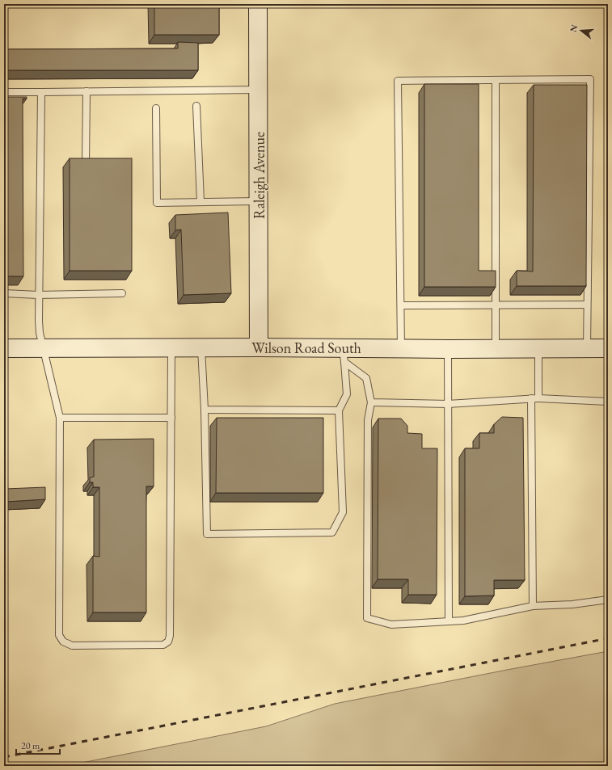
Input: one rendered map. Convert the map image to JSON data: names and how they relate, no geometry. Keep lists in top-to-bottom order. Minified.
{"streets":{"street":["Raleigh Avenue","Wilson Road South"]},"crossings":[["Raleigh Avenue","Wilson Road South"]],"scale_bar":"20 m","north":"left"}
